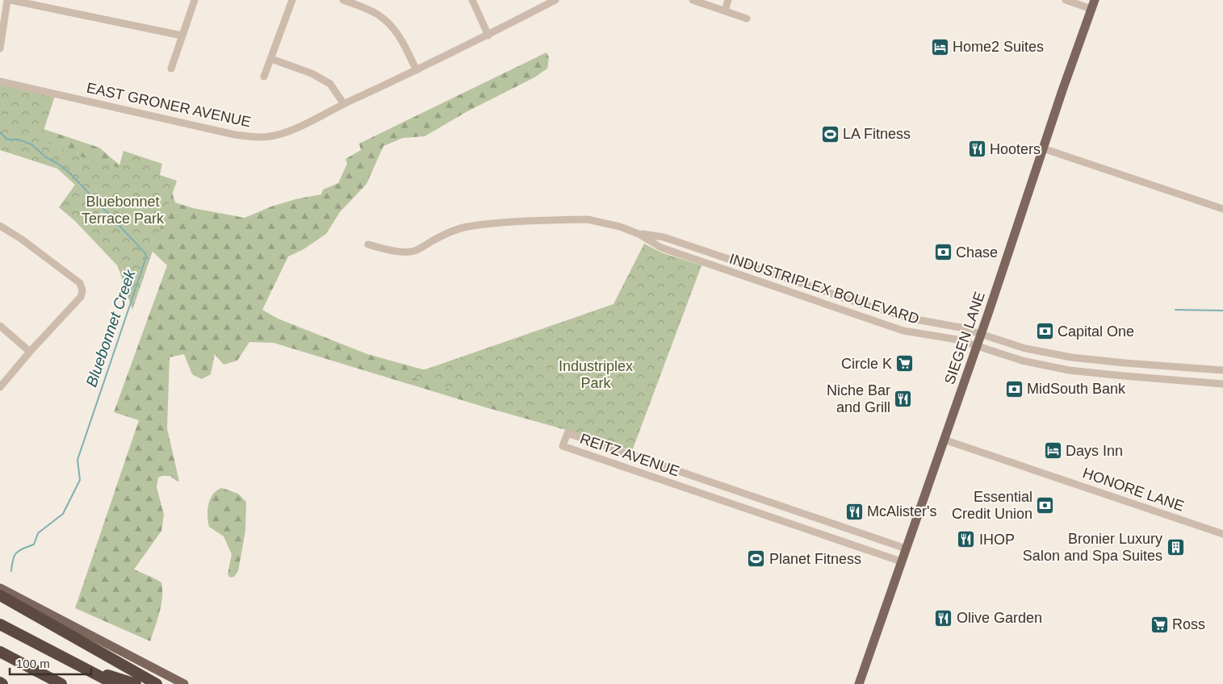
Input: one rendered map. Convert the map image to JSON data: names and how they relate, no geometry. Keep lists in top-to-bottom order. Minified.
{"streets":{"main road":["SIEGEN LANE"],"street":["EAST GRONER AVENUE","INDUSTRIPLEX BOULEVARD","REITZ AVENUE","HONORE LANE"]},"crossings":[["INDUSTRIPLEX BOULEVARD","SIEGEN LANE"],["SIEGEN LANE","REITZ AVENUE"],["SIEGEN LANE","HONORE LANE"]],"water":["Bluebonnet Creek"],"parks":["Bluebonnet Terrace Park","Industriplex Park"],"places":{"hotel":["Home2 Suites","Days Inn"],"sports":["LA Fitness","Planet Fitness"],"restaurant":["Hooters","Niche Bar and Grill","McAlister's","IHOP","Olive Garden"],"bank":["Chase","Capital One","MidSouth Bank","Essential Credit Union"],"supermarket":["Circle K","Ross"],"building":["Bronier Luxury Salon and Spa Suites"]},"scale_bar":"100 m"}
